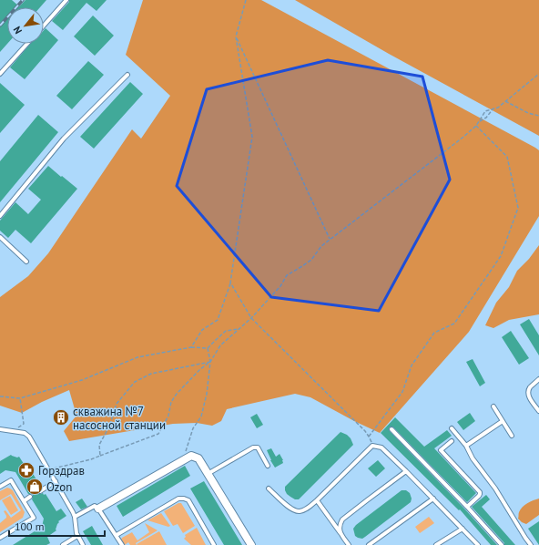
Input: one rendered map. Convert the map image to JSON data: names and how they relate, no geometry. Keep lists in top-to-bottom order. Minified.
{"places":{"building":["скважина №7 насосной станции"],"pharmacy":["Горздрав"],"shop":["Ozon"]},"scale_bar":"100 m","north":"bottom left"}
